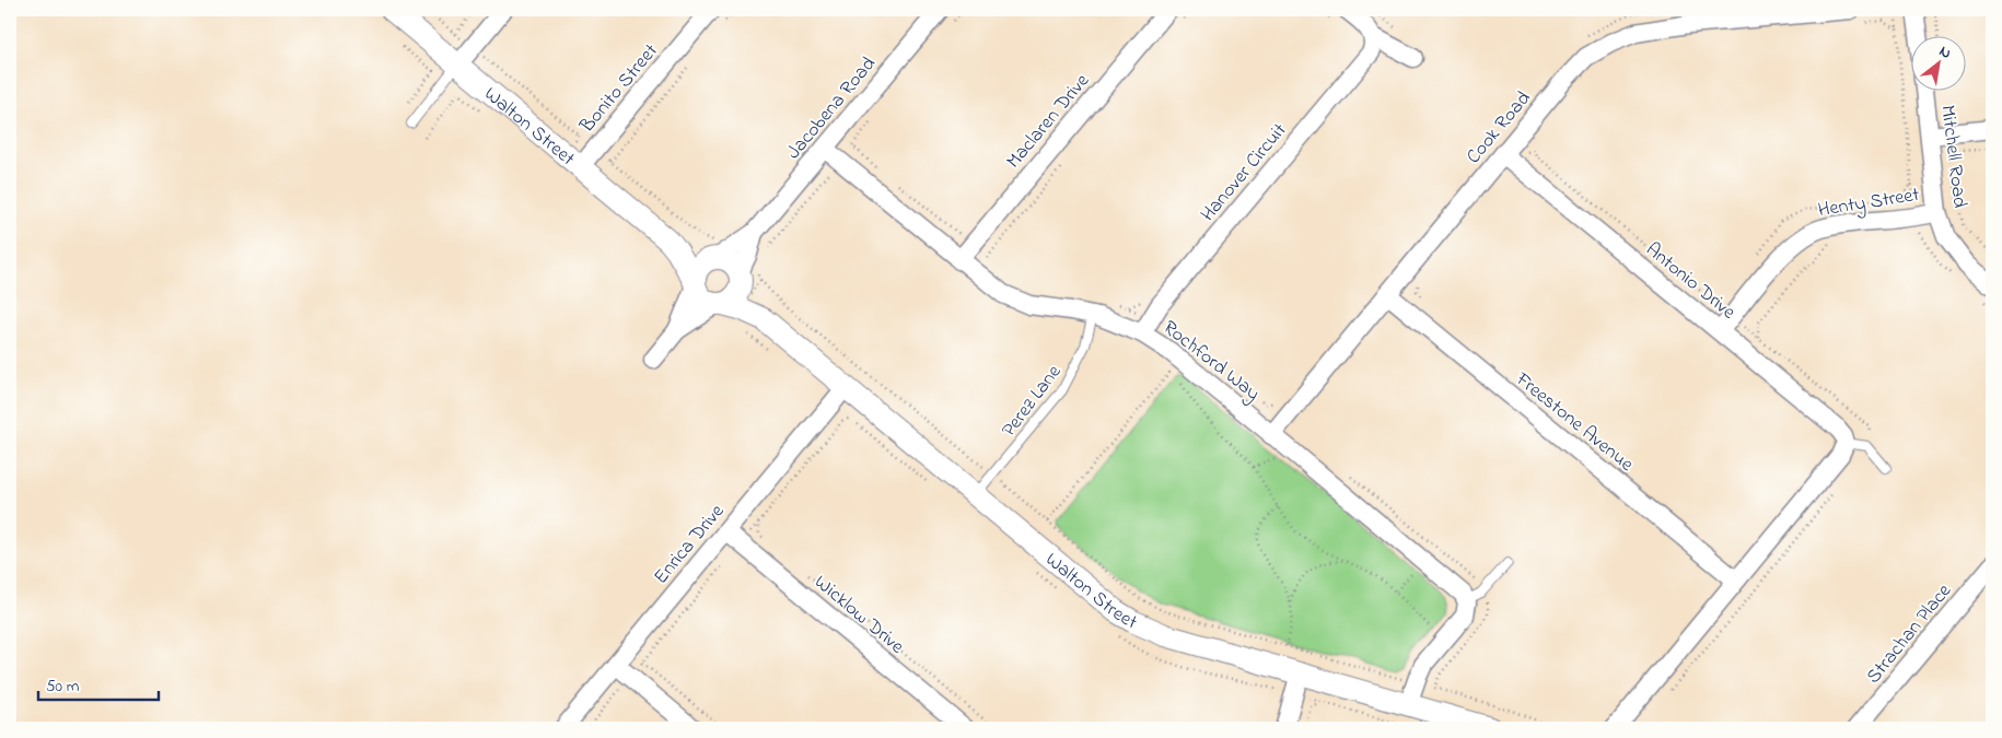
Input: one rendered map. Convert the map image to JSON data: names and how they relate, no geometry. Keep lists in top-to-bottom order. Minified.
{"streets":{"street":["Bonito Street","Jacobena Road","Maclaren Drive","Walton Street","Cook Road","Mitchell Road","Hanover Circuit","Henty Street","Antonio Drive","Rochford Way","Freestone Avenue","Enrica Drive","Wicklow Drive","Strachan Place"],"lane":["Perez Lane"]},"crossings":[["Bonito Street","Walton Street"],["Jacobena Road","Walton Street"],["Jacobena Road","Rochford Way"],["Maclaren Drive","Rochford Way"],["Walton Street","Perez Lane"],["Walton Street","Enrica Drive"],["Cook Road","Antonio Drive"],["Cook Road","Rochford Way"],["Cook Road","Freestone Avenue"],["Mitchell Road","Henty Street"],["Hanover Circuit","Rochford Way"],["Henty Street","Antonio Drive"],["Rochford Way","Perez Lane"],["Enrica Drive","Wicklow Drive"]],"scale_bar":"50 m","north":"top right"}
